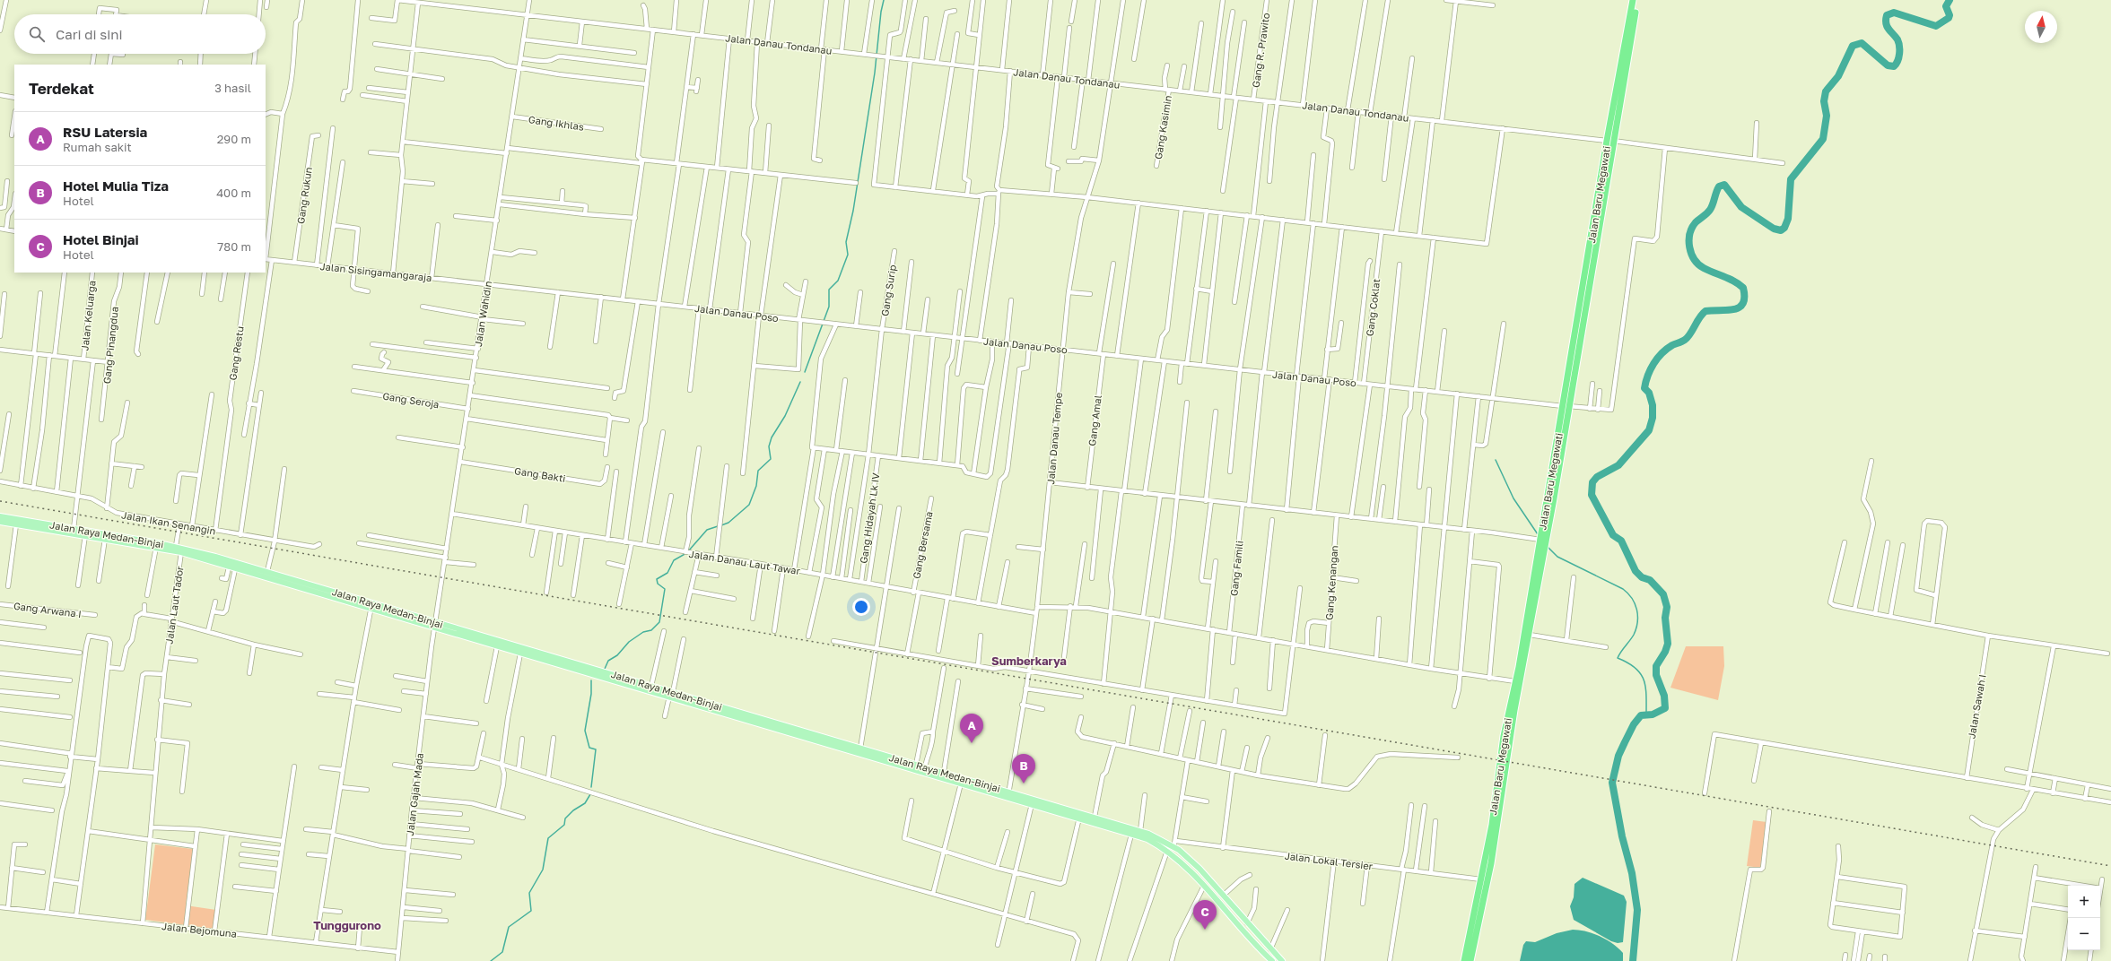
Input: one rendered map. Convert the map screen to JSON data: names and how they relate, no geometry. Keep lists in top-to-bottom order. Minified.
{"streets":{"highway":["Jalan Baru Megawati"],"main road":["Jalan Raya Medan-Binjai"],"street":["Jalan Danau Tondanau","Gang R. Prawito","Gang Ikhlas","Gang Kasimin","Gang Rukun","Jalan Sisingamangaraja","Gang Surip","Gang Coklat","Jalan Danau Poso","Jalan Wahidin","Jalan Keluarga","Gang Pinangdua","Gang Restu","Gang Seroja","Gang Amal","Jalan Danau Tempe","Gang Bakti","Gang Hidayah Lk IV","Jalan Ikan Senangin","Gang Bersama","Jalan Danau Laut Tawar","Gang Famili","Gang Kenangan","Jalan Laut Tador","Gang Arwana I","Jalan Sawah I","Jalan Gajah Mada","Jalan Lokal Tersier","Jalan Bejomuna"]},"crossings":[["Jalan Danau Tondanau","Gang R. Prawito"],["Jalan Danau Tondanau","Gang Kasimin"],["Jalan Danau Tondanau","Jalan Baru Megawati"],["Jalan Danau Tondanau","Jalan Danau Poso"],["Jalan Danau Tondanau","Jalan Wahidin"],["Jalan Danau Tondanau","Jalan Danau Tempe"],["Gang Ikhlas","Jalan Wahidin"],["Jalan Baru Megawati","Jalan Danau Poso"],["Jalan Baru Megawati","Jalan Lokal Tersier"],["Gang Rukun","Jalan Sisingamangaraja"],["Jalan Sisingamangaraja","Jalan Danau Poso"],["Jalan Sisingamangaraja","Jalan Wahidin"],["Gang Surip","Jalan Danau Poso"],["Gang Surip","Jalan Danau Laut Tawar"],["Gang Coklat","Jalan Danau Poso"],["Jalan Danau Poso","Jalan Wahidin"],["Jalan Danau Poso","Gang Amal"],["Jalan Danau Poso","Jalan Danau Tempe"],["Jalan Wahidin","Gang Seroja"],["Jalan Wahidin","Gang Bakti"],["Jalan Wahidin","Jalan Raya Medan-Binjai"],["Jalan Wahidin","Jalan Danau Laut Tawar"],["Jalan Wahidin","Jalan Gajah Mada"],["Gang Restu","Jalan Ikan Senangin"],["Jalan Danau Tempe","Jalan Raya Medan-Binjai"],["Jalan Danau Tempe","Jalan Danau Laut Tawar"],["Gang Hidayah Lk IV","Jalan Danau Laut Tawar"],["Jalan Raya Medan-Binjai","Jalan Laut Tador"],["Jalan Raya Medan-Binjai","Jalan Gajah Mada"],["Gang Bersama","Jalan Danau Laut Tawar"],["Jalan Laut Tador","Jalan Bejomuna"],["Jalan Gajah Mada","Jalan Bejomuna"]],"districts":["Sumberkarya","Tunggurono"],"north":"top","page":{"search":"Cari di sini","heading":["Terdekat","3 hasil"],"list":[{"mark":"A","name":"RSU Latersia","note":"Rumah sakit","value":"290 m"},{"mark":"B","name":"Hotel Mulia Tiza","note":"Hotel","value":"400 m"},{"mark":"C","name":"Hotel Binjai","note":"Hotel","value":"780 m"}],"pins":["A","B","C"],"map_buttons":["+","−"]}}
